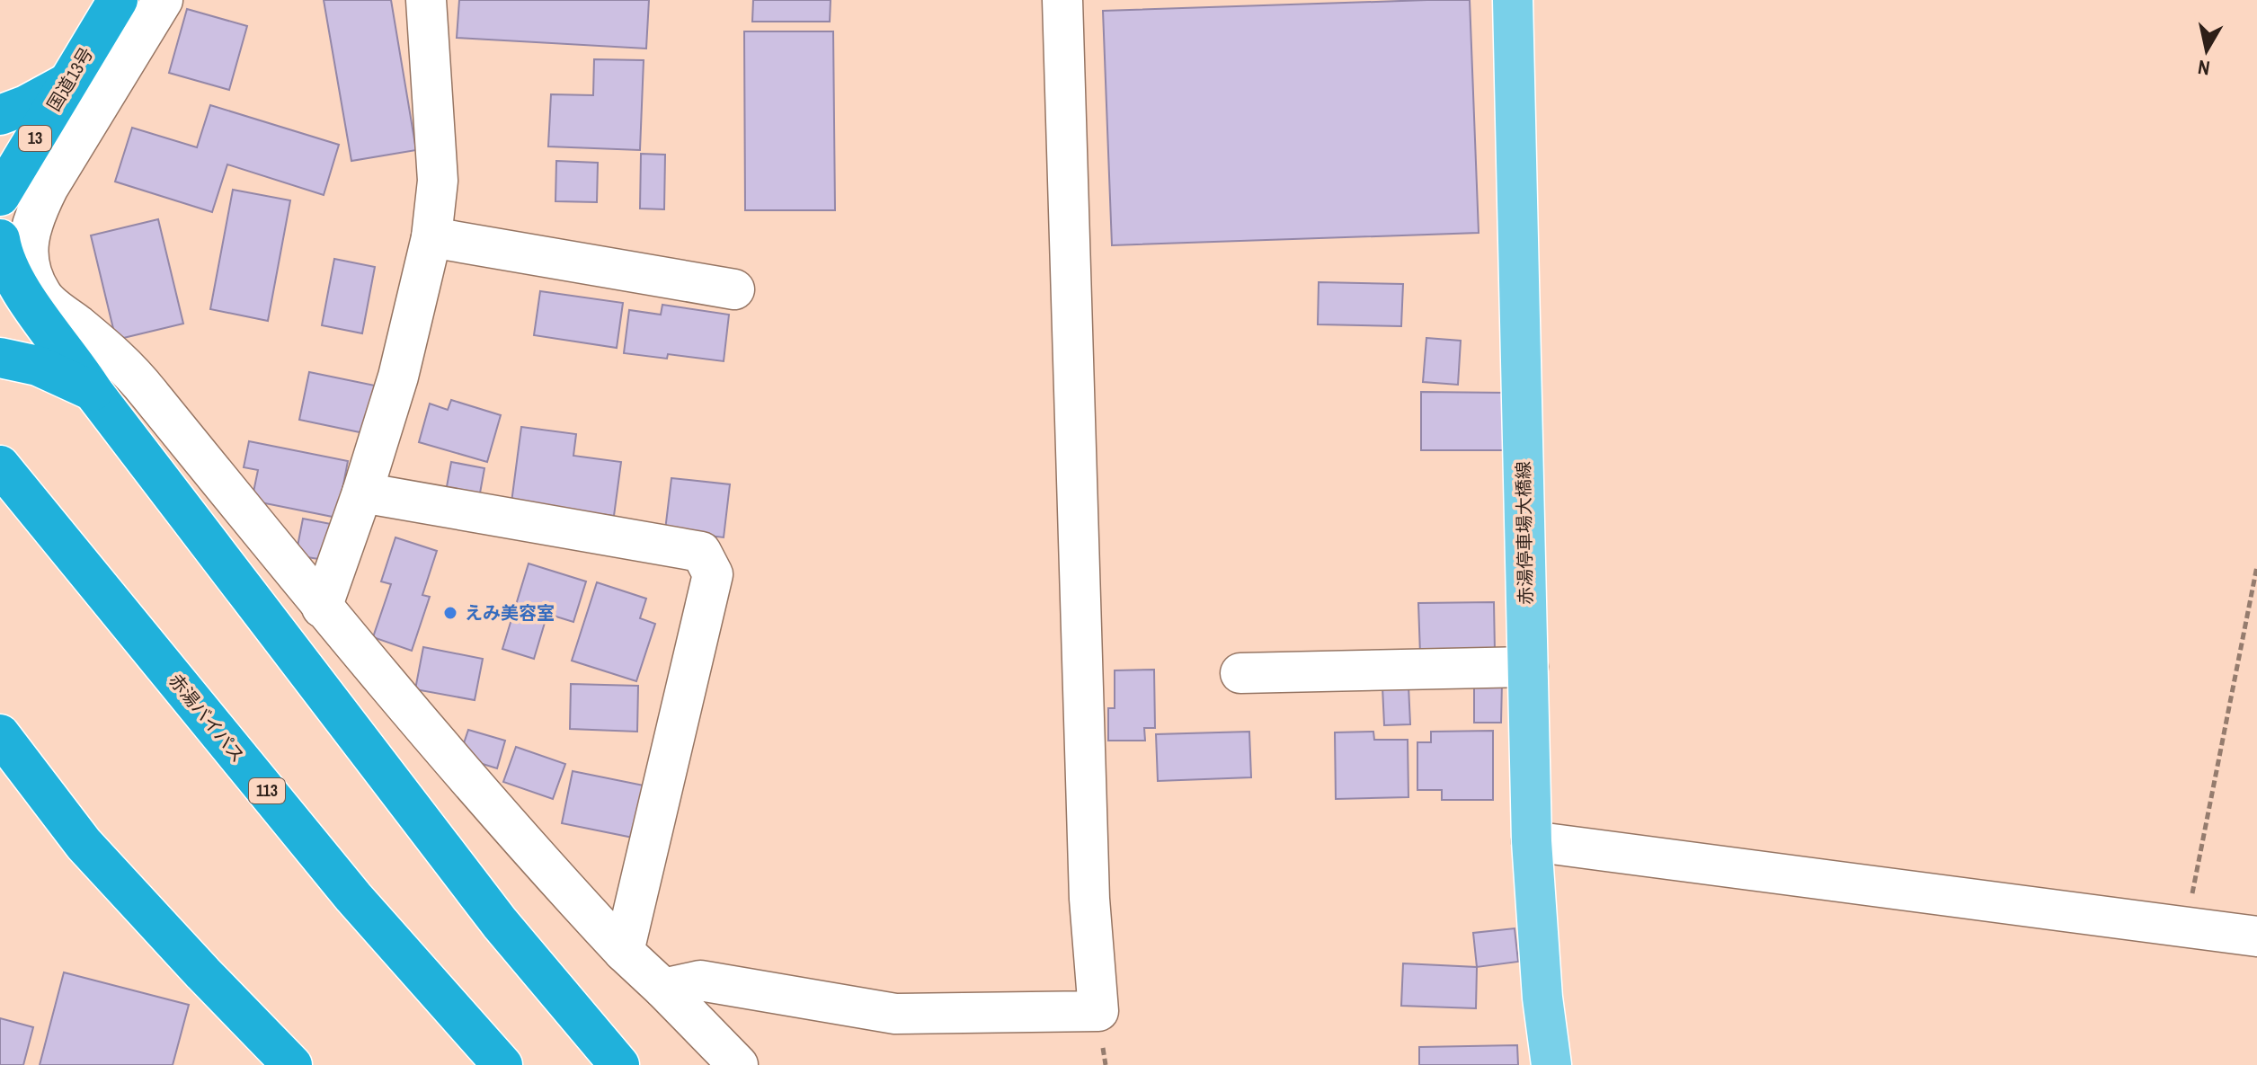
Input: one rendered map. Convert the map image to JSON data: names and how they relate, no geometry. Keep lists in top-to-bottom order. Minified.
{"streets":{"highway":["国道13号","13","赤湯バイパス","113"],"main road":["赤湯停車場大橋線"]},"crossings":[["国道13号","13"]],"places":["えみ美容室"],"north":"bottom"}
